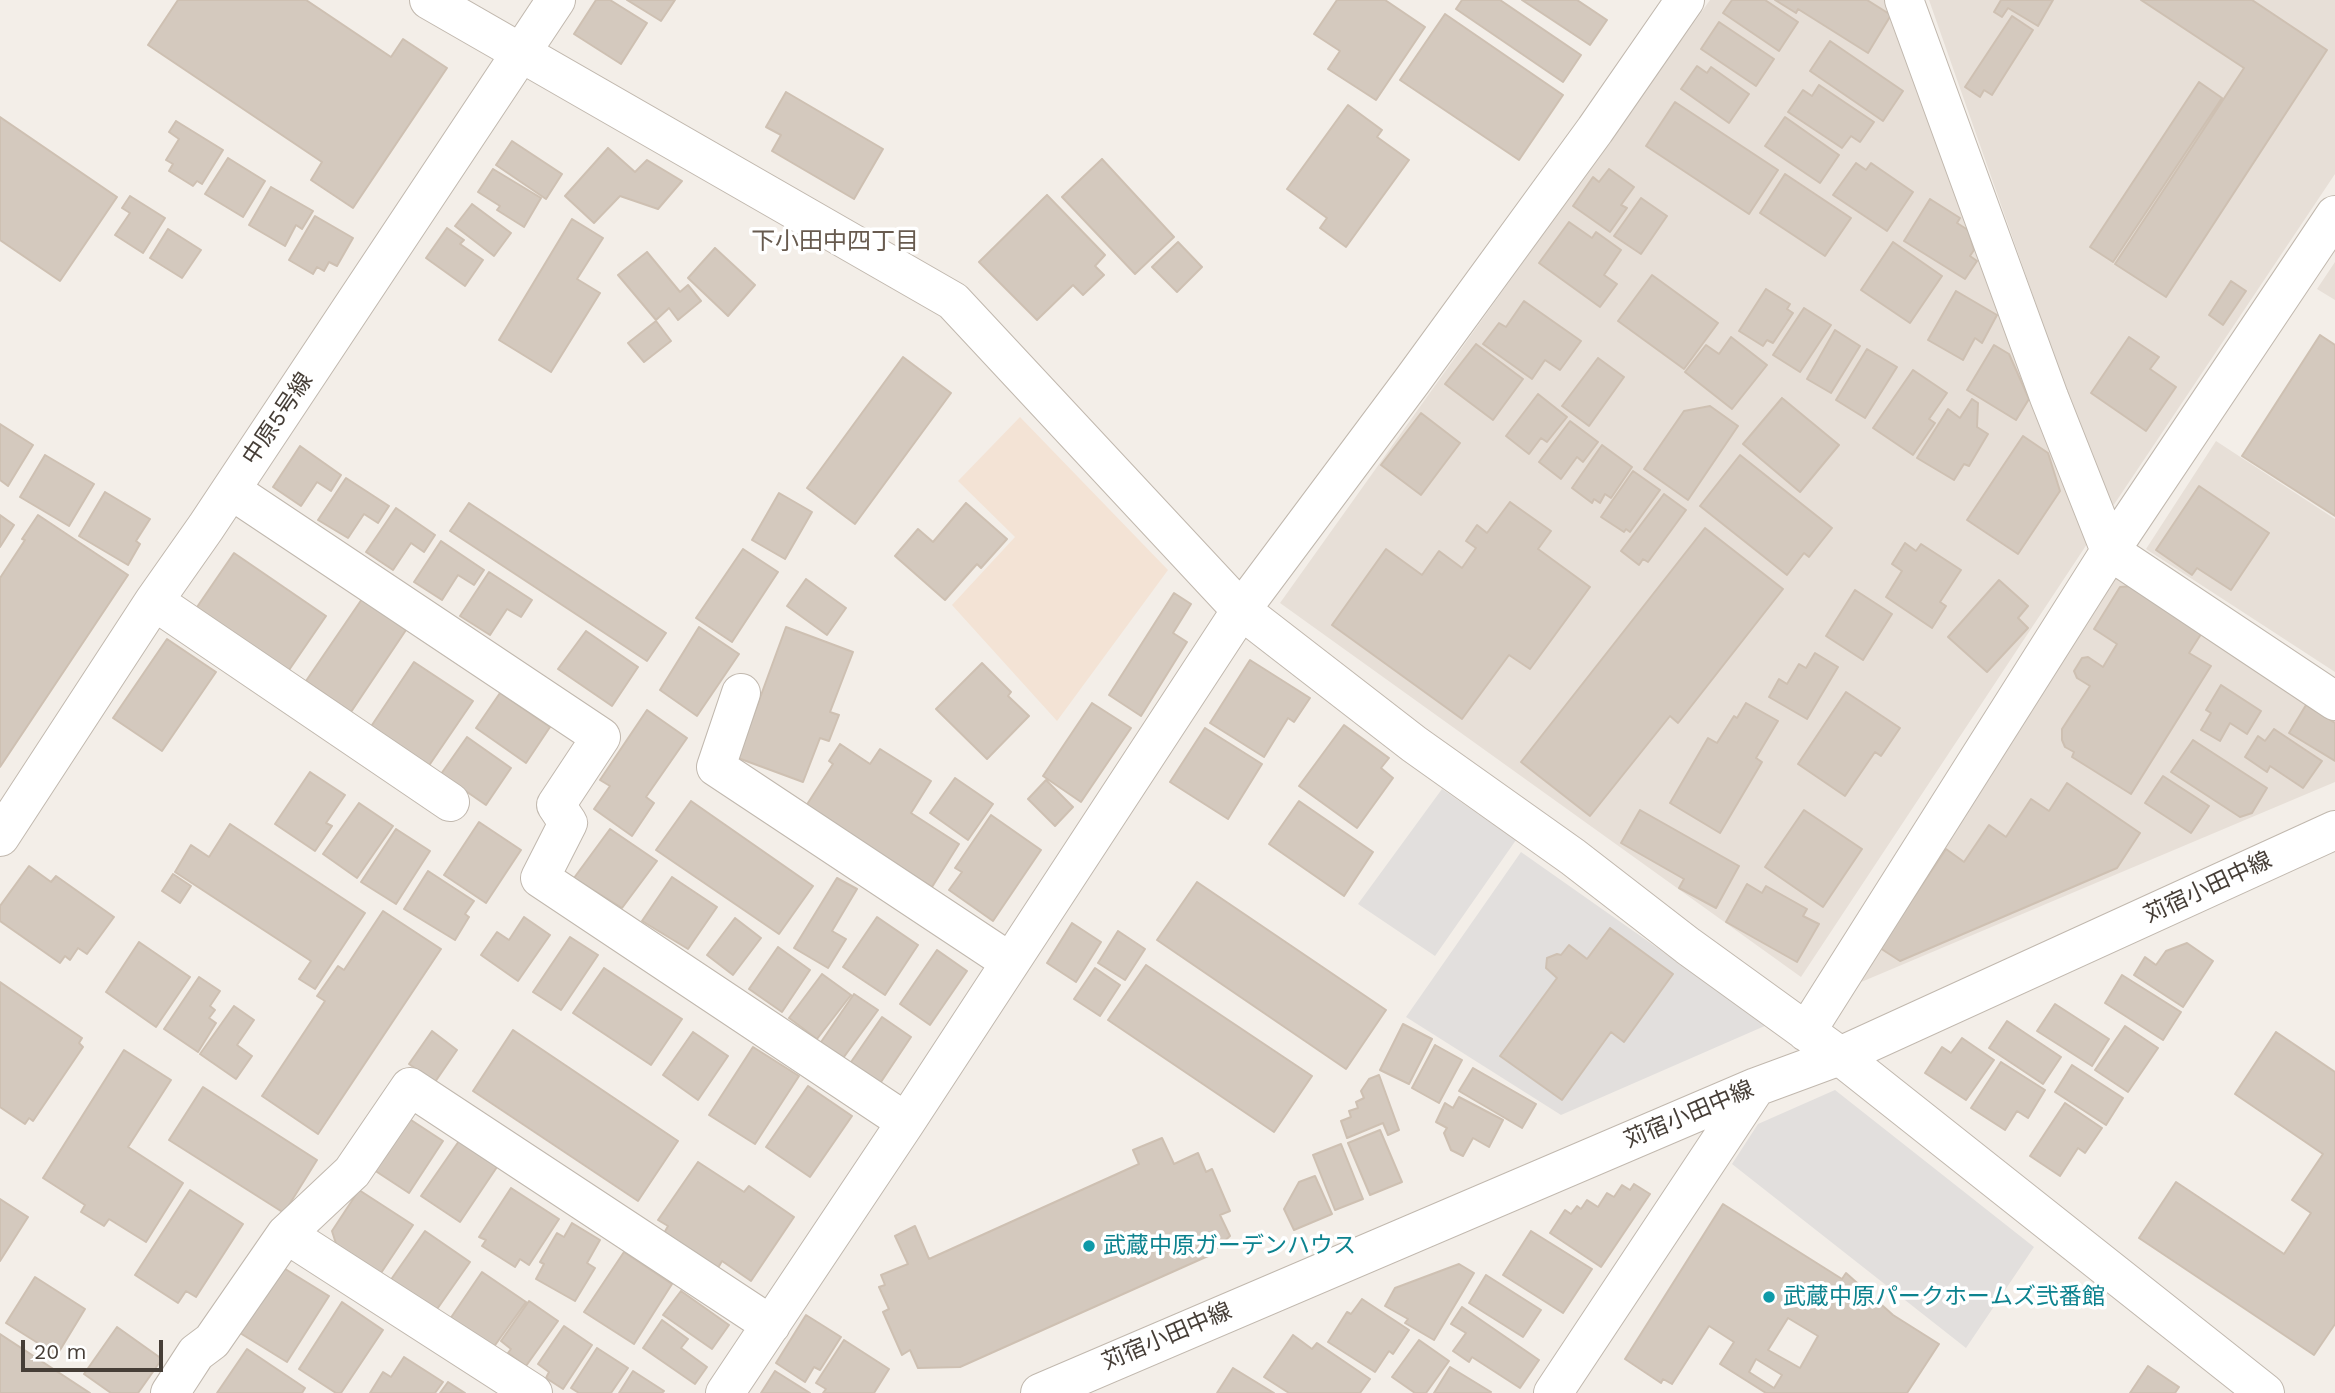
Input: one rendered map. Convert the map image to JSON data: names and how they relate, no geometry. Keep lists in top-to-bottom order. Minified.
{"streets":{"street":["中原5号線","苅宿小田中線"]},"districts":["下小田中四丁目"],"places":["武蔵中原ガーデンハウス","武蔵中原パークホームズ弐番館"],"scale_bar":"20 m"}
